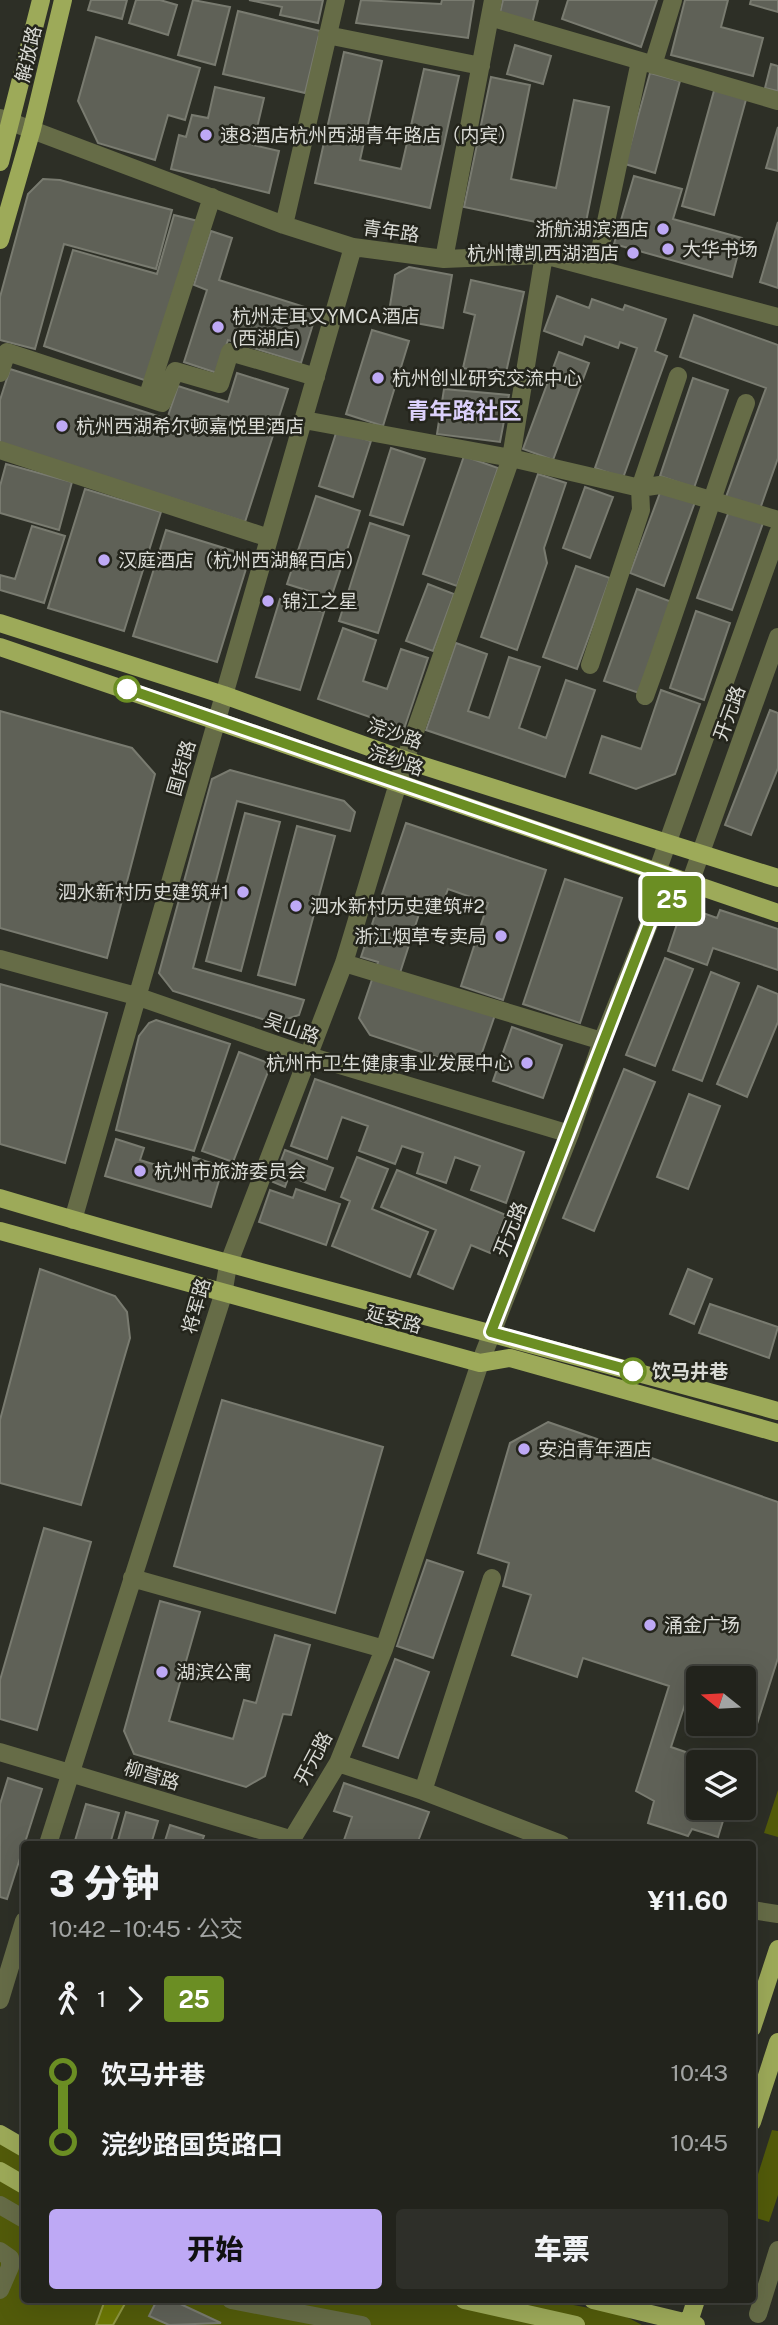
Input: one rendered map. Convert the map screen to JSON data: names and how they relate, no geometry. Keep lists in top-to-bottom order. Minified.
{"streets":{"main road":["解放路","浣沙路","浣纱路","延安路"],"street":["青年路","开元路","国货路","吴山路","将军路","柳营路"]},"crossings":[["解放路","青年路"],["青年路","国货路"],["青年路","将军路"],["开元路","浣沙路"],["开元路","浣纱路"],["开元路","吴山路"],["开元路","延安路"],["浣沙路","国货路"],["浣沙路","将军路"],["浣纱路","国货路"],["浣纱路","将军路"],["国货路","吴山路"],["国货路","延安路"],["吴山路","将军路"],["将军路","延安路"],["将军路","柳营路"]],"districts":["青年路社区"],"places":["速8酒店杭州西湖青年路店（内宾）","浙航湖滨酒店","大华书场","杭州博凯西湖酒店","杭州走耳又YMCA酒店 (西湖店)","杭州创业研究交流中心","杭州西湖希尔顿嘉悦里酒店","汉庭酒店（杭州西湖解百店）","锦江之星","泗水新村历史建筑#1","泗水新村历史建筑#2","浙江烟草专卖局","杭州市卫生健康事业发展中心","杭州市旅游委员会","饮马井巷","安泊青年酒店","涌金广场","湖滨公寓"],"lines":["bus line 25"],"north":"left","page":{"on_map":"25","heading":["3 分钟","10:42 – 10:45 · 公交","¥11.60"],"legs":["1","25"],"list":[{"name":"饮马井巷","value":"10:43"},{"name":"浣纱路国货路口","value":"10:45"}],"buttons":["开始","车票"]}}
